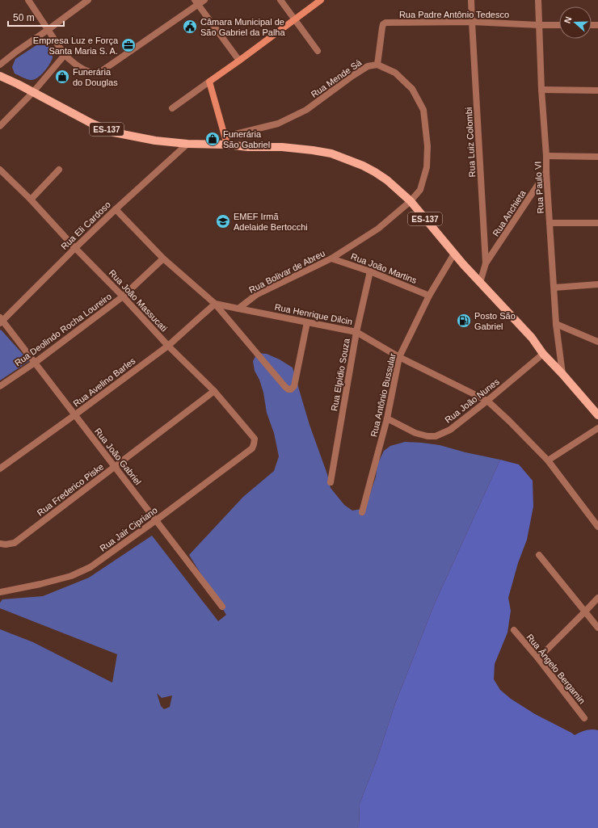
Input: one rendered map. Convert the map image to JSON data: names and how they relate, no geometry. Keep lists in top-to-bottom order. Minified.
{"streets":{"main road":["ES-137"],"street":["Rua Padre Antônio Tedesco","Rua Mende Sá","Rua Luiz Colombi","Rua Paulo VI","Rua Anchieta","Rua Eli Cardoso","Rua João Martins","Rua Bolivar de Abreu","Rua João Massucati","Rua Henrique Dilcin","Rua Deolindo Rocha Loureiro","Rua Elpídio Souza","Rua Avelino Barles","Rua Antônio Bussular","Rua João Nunes","Rua João Gabriel","Rua Frederico Piske","Rua Jair Cipriano","Rua Ângelo Bergamin"]},"crossings":[["Rua Padre Antônio Tedesco","Rua Mende Sá"],["Rua Padre Antônio Tedesco","Rua Luiz Colombi"],["Rua Padre Antônio Tedesco","Rua Paulo VI"],["Rua Mende Sá","ES-137"],["ES-137","Rua Luiz Colombi"],["ES-137","Rua Paulo VI"],["ES-137","Rua Eli Cardoso"],["ES-137","Rua Bolivar de Abreu"],["ES-137","Rua Antônio Bussular"],["ES-137","Rua João Nunes"],["Rua Luiz Colombi","Rua Anchieta"],["Rua Paulo VI","Rua Anchieta"],["Rua Eli Cardoso","Rua João Massucati"],["Rua Eli Cardoso","Rua João Gabriel"],["Rua João Martins","Rua Bolivar de Abreu"],["Rua João Martins","Rua Elpídio Souza"],["Rua João Martins","Rua Antônio Bussular"],["Rua Bolivar de Abreu","Rua Henrique Dilcin"],["Rua João Massucati","Rua Deolindo Rocha Loureiro"],["Rua João Massucati","Rua Avelino Barles"],["Rua João Massucati","Rua Frederico Piske"],["Rua João Massucati","Rua Jair Cipriano"],["Rua Henrique Dilcin","Rua Elpídio Souza"],["Rua Henrique Dilcin","Rua Antônio Bussular"],["Rua Henrique Dilcin","Rua João Nunes"],["Rua Deolindo Rocha Loureiro","Rua João Gabriel"],["Rua Avelino Barles","Rua João Gabriel"],["Rua Antônio Bussular","Rua João Nunes"],["Rua João Gabriel","Rua Frederico Piske"],["Rua João Gabriel","Rua Jair Cipriano"]],"places":{"public building":["Câmara Municipal de São Gabriel da Palha"],"office":["Empresa Luz e Força Santa Maria S. A."],"shop":["Funerária do Douglas","Funerária São Gabriel"],"school or university":["EMEF Irmã Adelaide Bertocchi"],"fuel station":["Posto São Gabriel"]},"scale_bar":"50 m","north":"left"}
